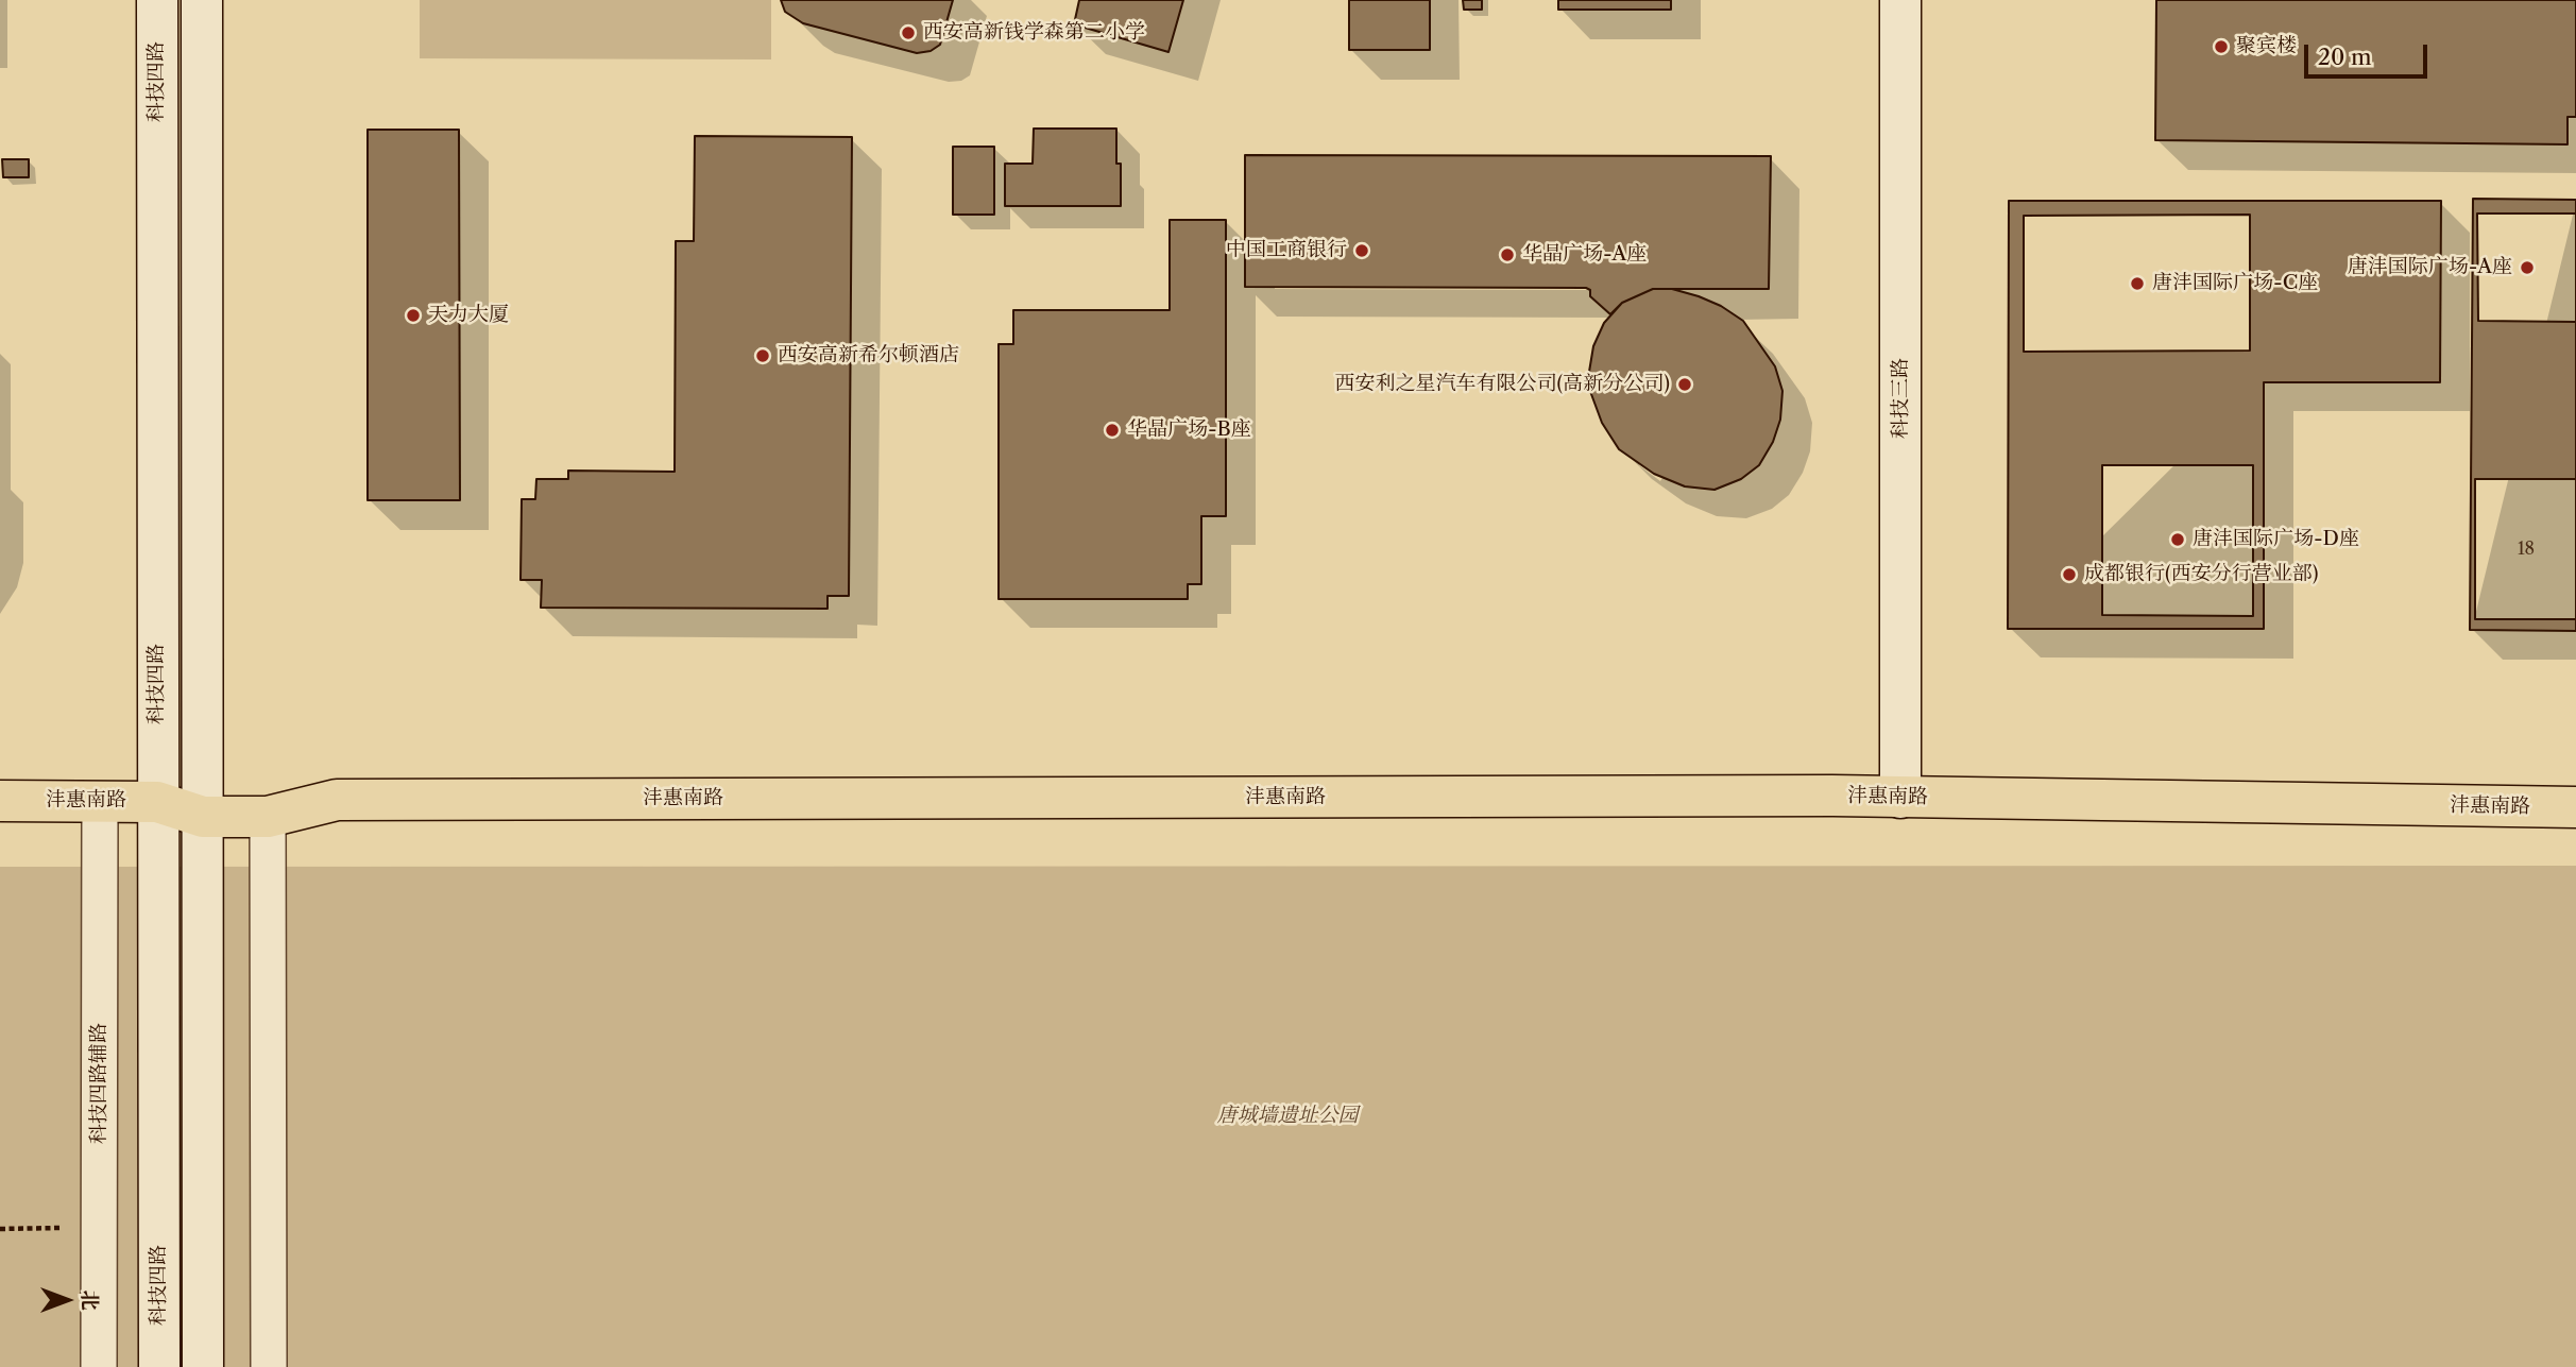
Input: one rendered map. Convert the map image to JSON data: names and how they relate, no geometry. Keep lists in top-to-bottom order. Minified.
{"streets":{"main road":["沣惠南路"],"street":["科技四路","科技三路","科技四路辅路"]},"crossings":[["科技四路","沣惠南路"],["科技三路","沣惠南路"],["沣惠南路","科技四路辅路"]],"parks":["唐城墙遗址公园"],"places":["西安高新钱学森第二小学","聚宾楼","中国工商银行","华晶广场-A座","唐沣国际广场-A座","唐沣国际广场-C座","天力大厦","西安高新希尔顿酒店","西安利之星汽车有限公司(高新分公司)","华晶广场-B座","唐沣国际广场-D座","成都银行(西安分行营业部)"],"house_numbers":["18"],"scale_bar":"20 m","north":"right"}
